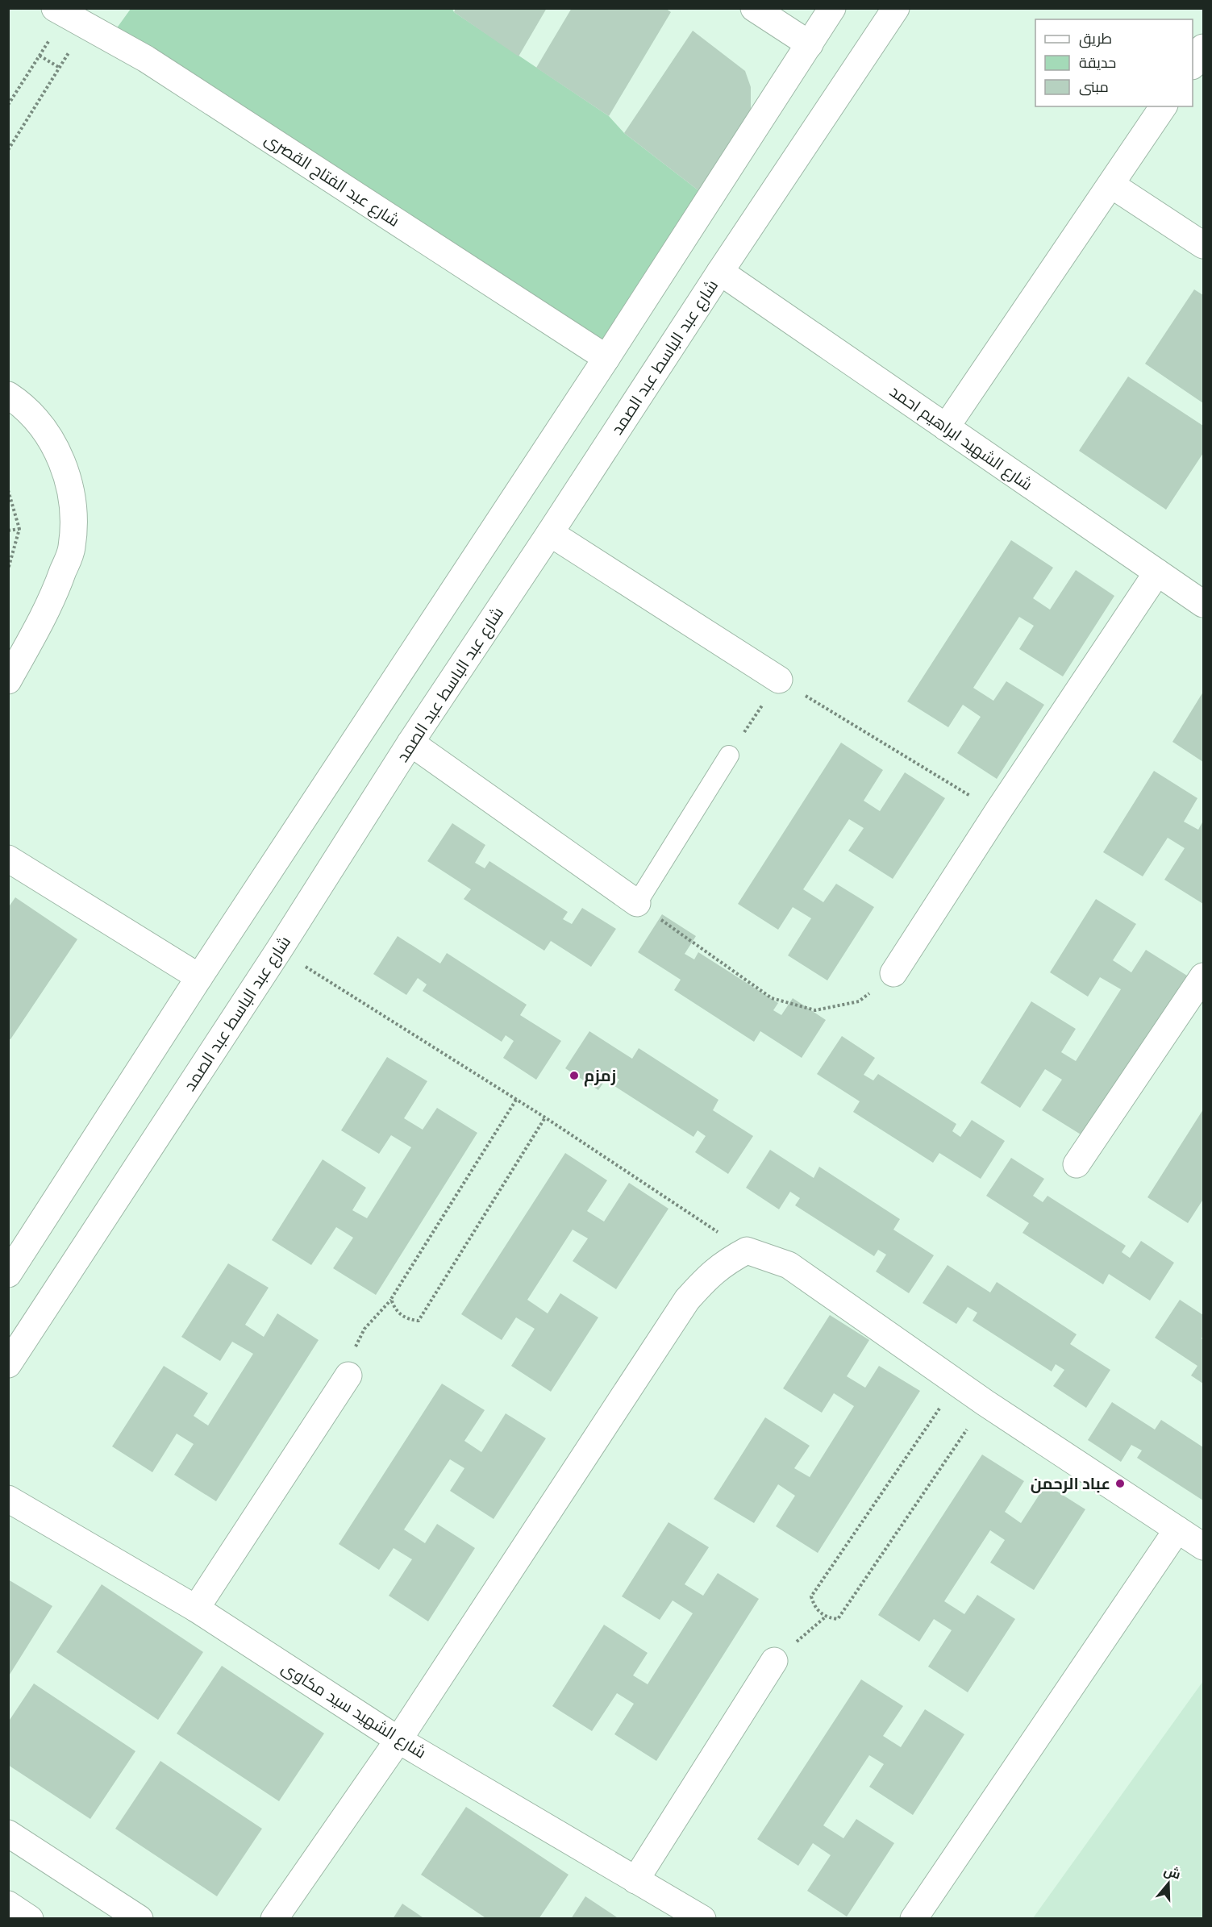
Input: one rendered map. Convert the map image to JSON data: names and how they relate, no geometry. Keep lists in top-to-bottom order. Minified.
{"streets":{"street":["شارع عبد الفتاح القصرى","شارع عبد الباسط عبد الصمد","شارع الشهيد ابراهيم احمد","شارع الشهيد سيد مكاوى"]},"crossings":[["شارع عبد الباسط عبد الصمد","شارع الشهيد ابراهيم احمد"]],"places":["زمزم","عباد الرحمن"],"legend":["طريق","حديقة","مبنى"],"north":"top"}
